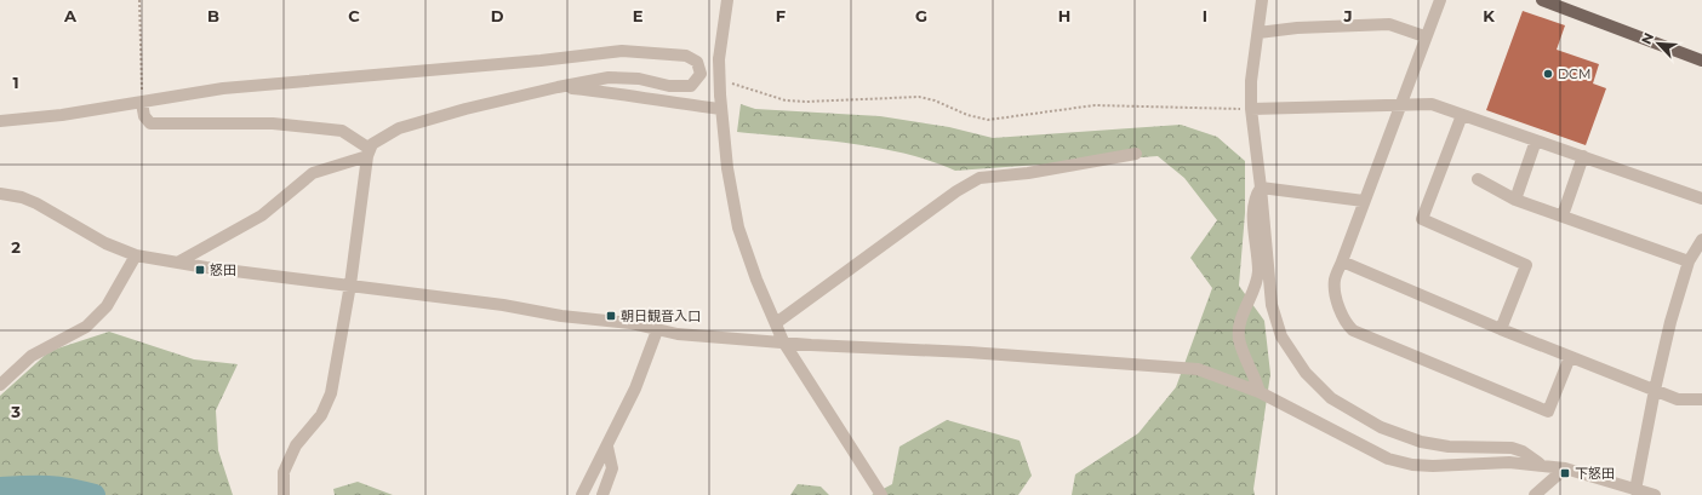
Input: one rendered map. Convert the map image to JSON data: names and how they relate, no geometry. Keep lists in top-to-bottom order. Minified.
{"places":{"other":["DCM"],"transit":["怒田","朝日観音入口","下怒田"]},"north":"top left","grid":{"columns":["A","B","C","D","E","F","G","H","I","J","K"],"rows":["1","2","3"]}}
